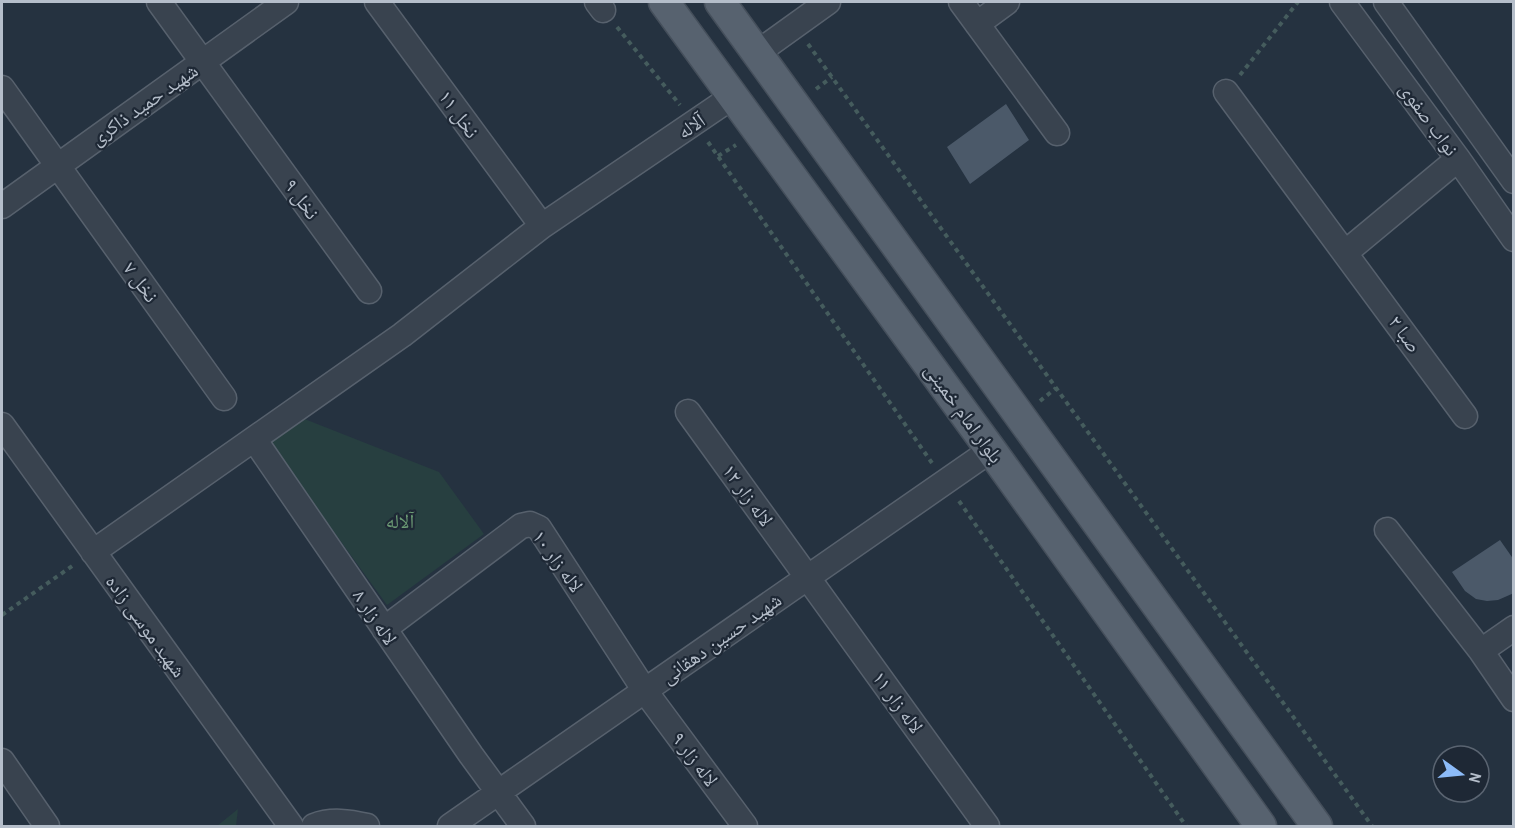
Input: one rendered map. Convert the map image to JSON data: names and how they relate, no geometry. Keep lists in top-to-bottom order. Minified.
{"streets":{"main road":["بلوار امام خمینی"],"street":["شهید حمید ذاکری","نخل ۱۱","نواب صفوی","آلاله","نخل ۹","نخل ۷","صبا ۲","لاله زار ۱۲","لاله زار ۱۰","لاله زار ۸","شهید موسی زاده","شهید حسین دهقانی","لاله زار ۱۱","لاله زار ۹"]},"crossings":[["شهید حمید ذاکری","نخل ۹"],["شهید حمید ذاکری","نخل ۷"],["نخل ۱۱","آلاله"],["آلاله","بلوار امام خمینی"],["آلاله","لاله زار ۸"],["آلاله","شهید موسی زاده"],["بلوار امام خمینی","شهید حسین دهقانی"],["لاله زار ۱۲","شهید حسین دهقانی"],["لاله زار ۱۲","لاله زار ۱۱"],["لاله زار ۱۰","لاله زار ۸"],["لاله زار ۱۰","شهید حسین دهقانی"],["لاله زار ۱۰","لاله زار ۹"],["لاله زار ۸","شهید حسین دهقانی"],["شهید حسین دهقانی","لاله زار ۱۱"],["شهید حسین دهقانی","لاله زار ۹"]],"parks":["آلاله"],"north":"right"}
